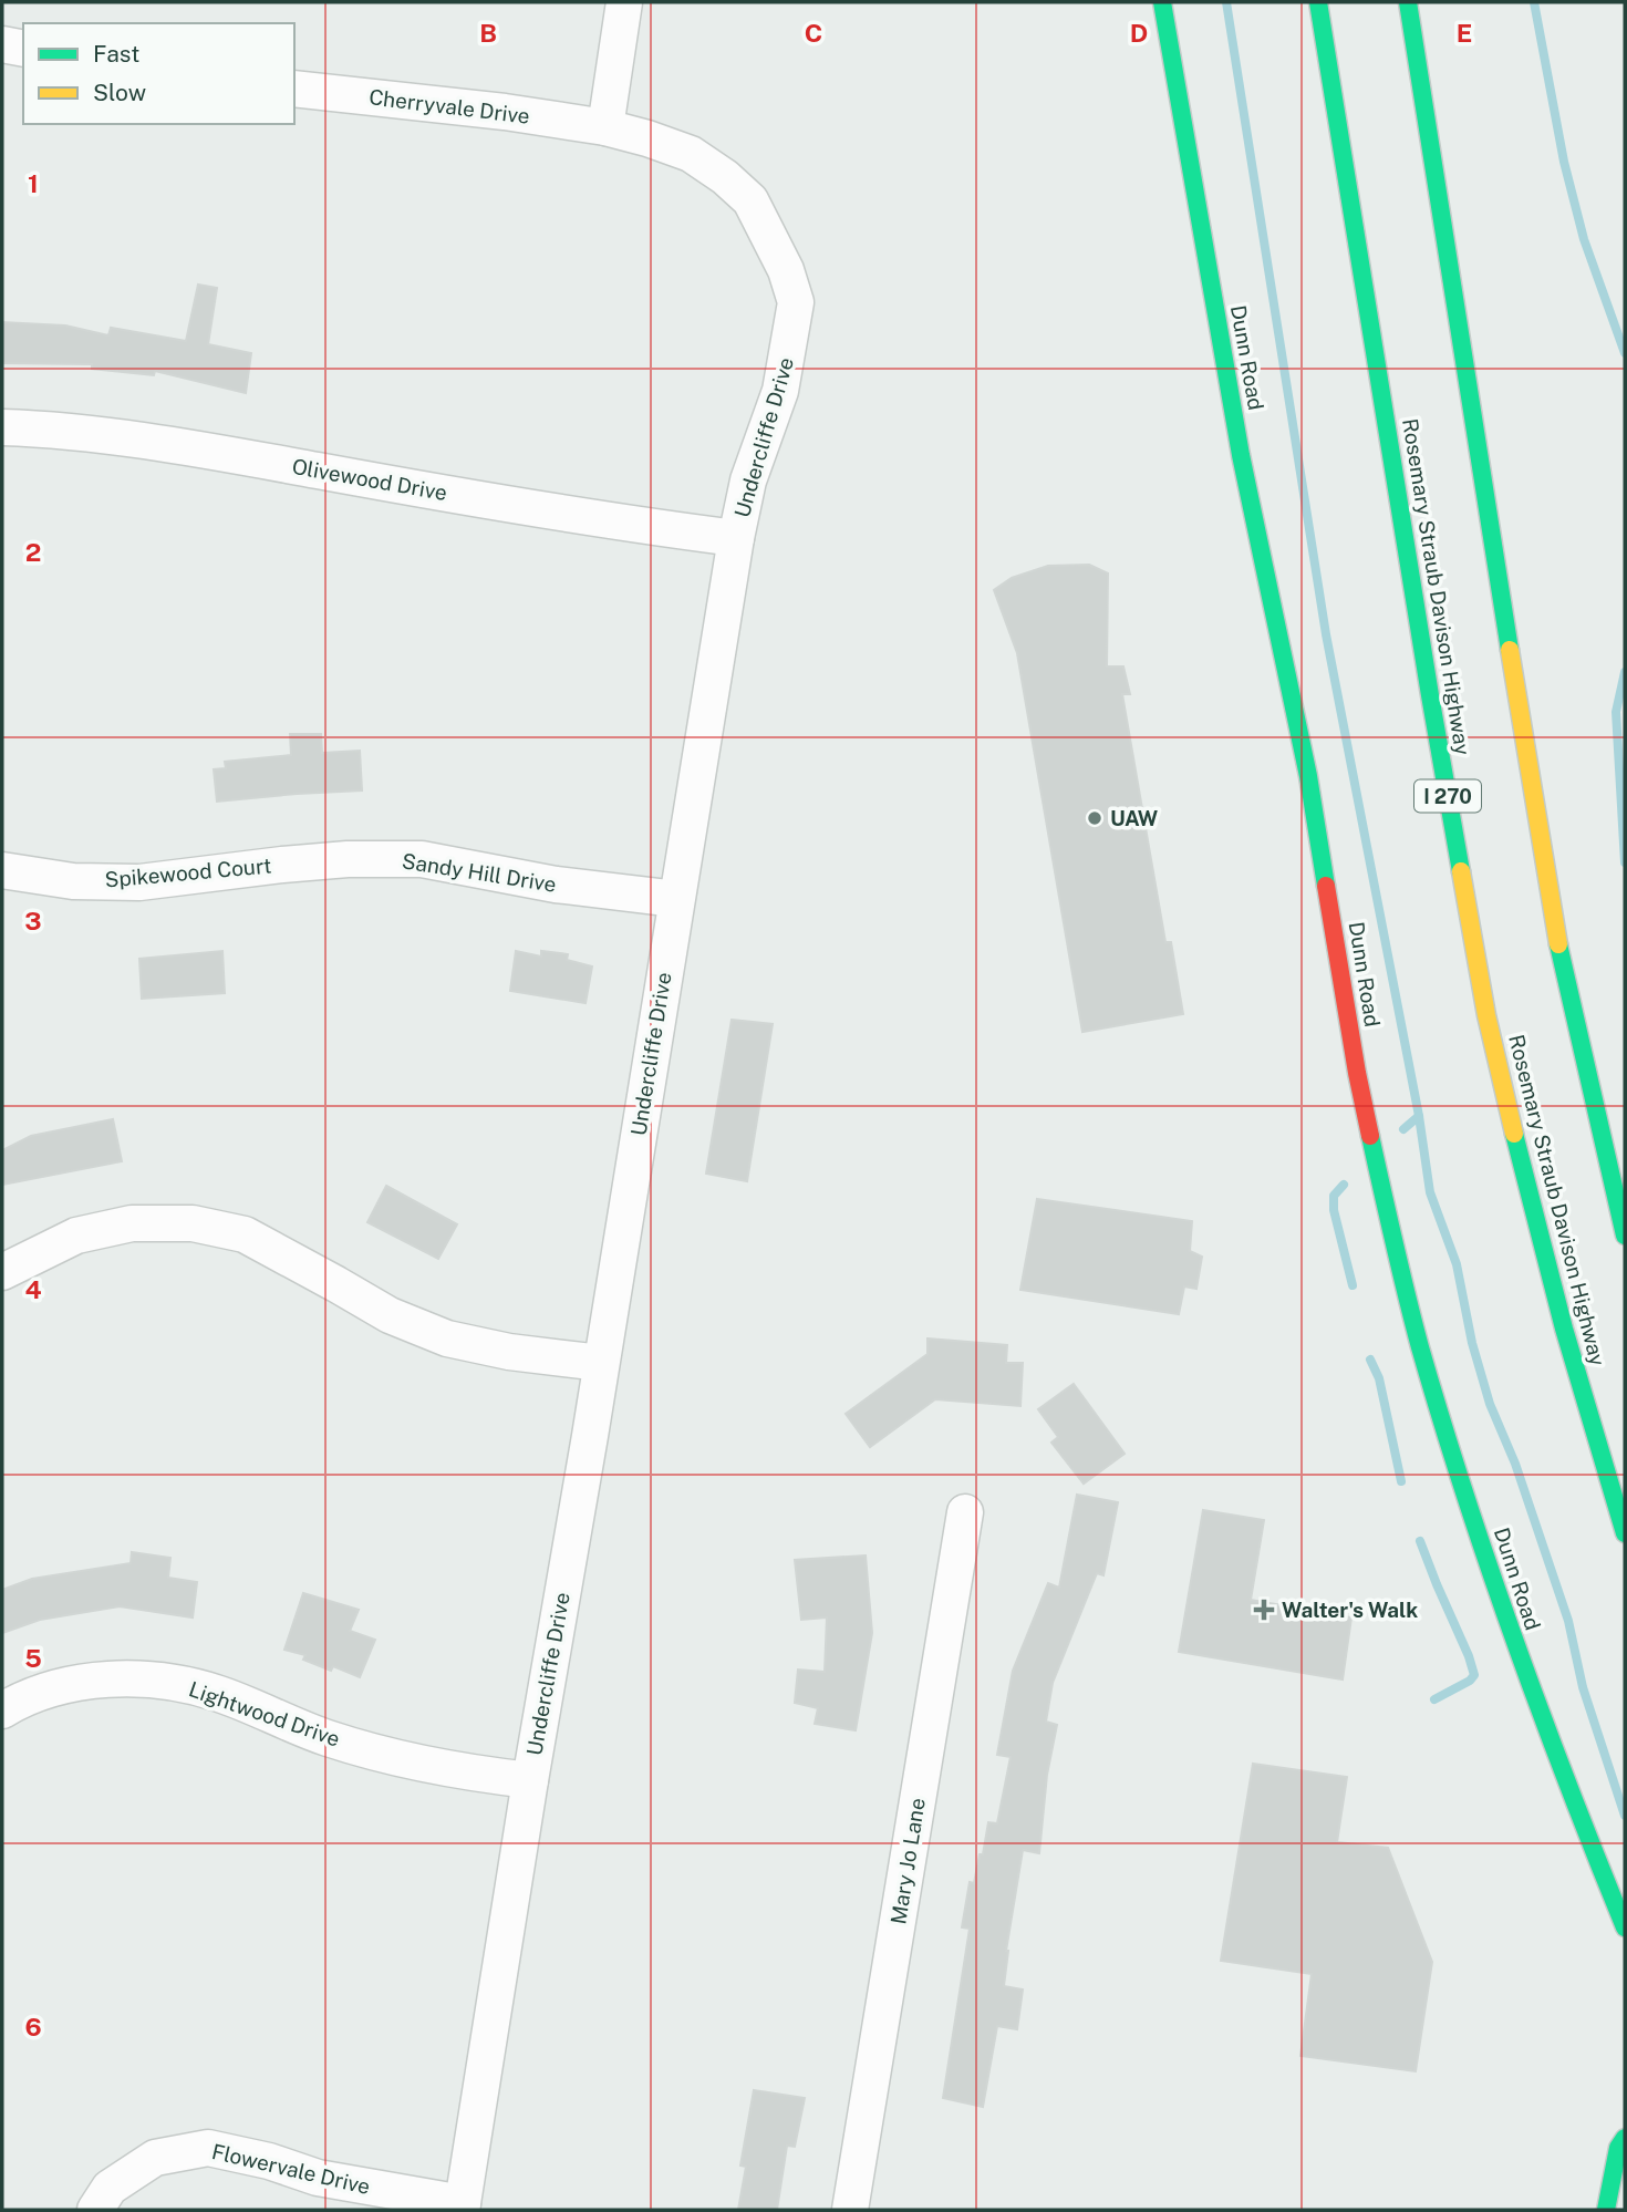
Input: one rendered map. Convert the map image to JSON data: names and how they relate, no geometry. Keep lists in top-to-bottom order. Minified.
{"streets":{"main road":["Dunn Road","Rosemary Straub Davison Highway","I 270"],"street":["Cherryvale Drive","Undercliffe Drive","Olivewood Drive","Spikewood Court","Sandy Hill Drive","Lightwood Drive","Mary Jo Lane","Flowervale Drive"]},"crossings":[["Cherryvale Drive","Undercliffe Drive"],["Undercliffe Drive","Olivewood Drive"],["Undercliffe Drive","Sandy Hill Drive"],["Undercliffe Drive","Lightwood Drive"],["Undercliffe Drive","Flowervale Drive"],["Spikewood Court","Sandy Hill Drive"]],"places":{"other":["UAW"],"health":["Walter's Walk"]},"legend":["Fast","Slow"],"grid":{"columns":["B","C","D","E"],"rows":["1","2","3","4","5","6"]}}
